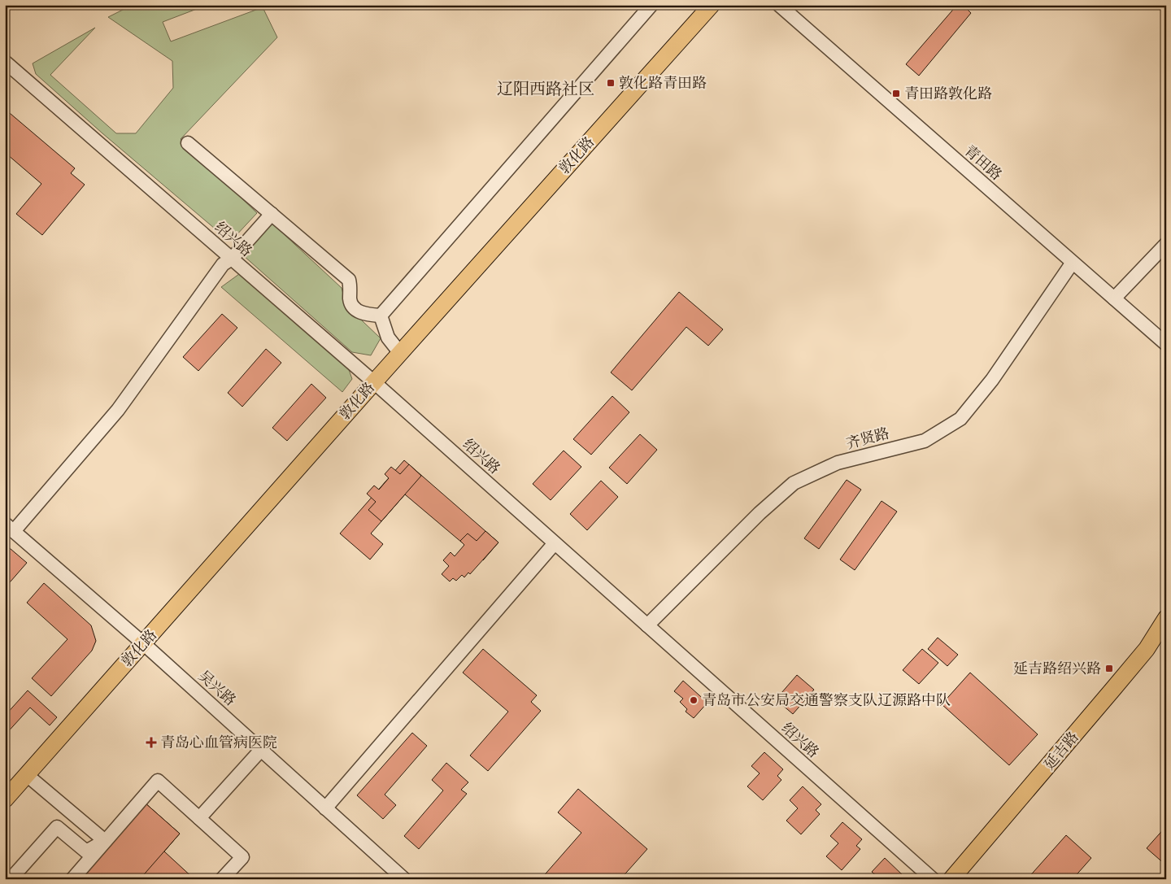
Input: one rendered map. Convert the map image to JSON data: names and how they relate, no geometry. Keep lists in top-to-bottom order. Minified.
{"streets":{"main road":["敦化路","延吉路"],"street":["青田路","绍兴路","齐贤路","吴兴路"]},"crossings":[["敦化路","绍兴路"],["敦化路","吴兴路"],["青田路","齐贤路"],["绍兴路","齐贤路"]],"districts":["辽阳西路社区"],"places":{"transit":["敦化路青田路","青田路敦化路","延吉路绍兴路"],"other":["青岛市公安局交通警察支队辽源路中队"],"health":["青岛心血管病医院"]}}
